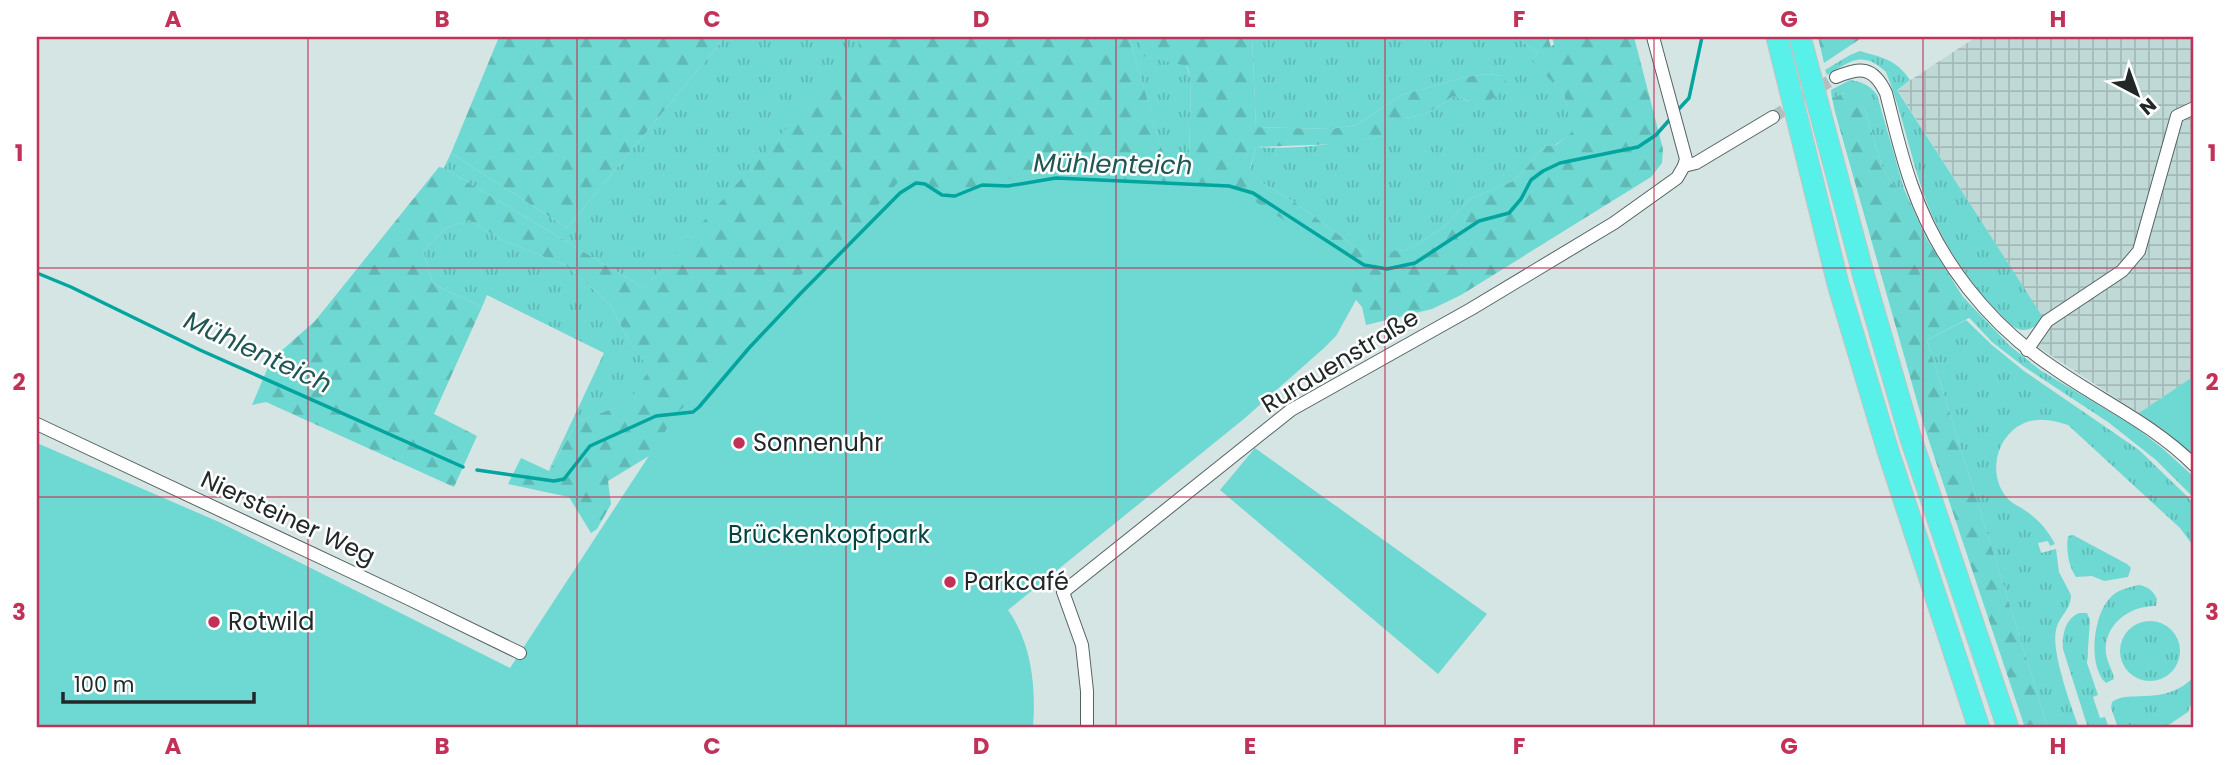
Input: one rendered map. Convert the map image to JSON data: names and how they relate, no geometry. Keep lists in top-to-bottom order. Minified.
{"streets":{"street":["Rurauenstraße","Niersteiner Weg"]},"water":["Mühlenteich"],"parks":["Brückenkopfpark"],"places":["Sonnenuhr","Parkcafé","Rotwild"],"scale_bar":"100 m","north":"bottom right","grid":{"columns":["A","B","C","D","E","F","G","H"],"rows":["1","2","3"]}}
